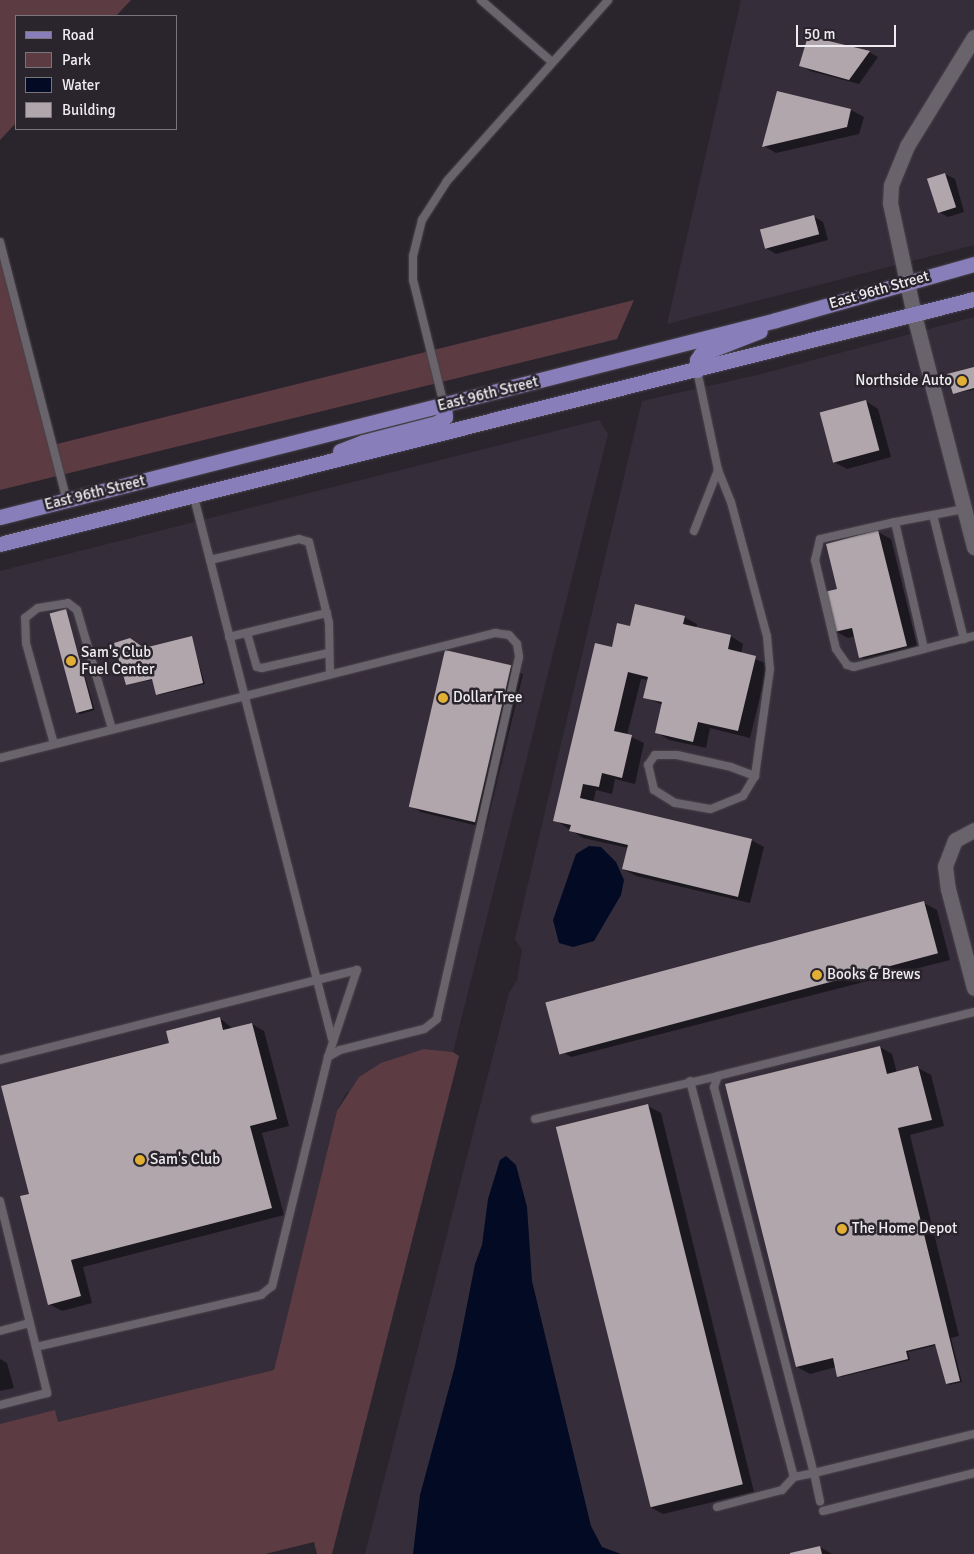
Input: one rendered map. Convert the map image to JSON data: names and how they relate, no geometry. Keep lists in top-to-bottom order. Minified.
{"streets":{"main road":["East 96th Street"]},"places":["Northside Auto","Sam's Club Fuel Center","Dollar Tree","Books & Brews","Sam's Club","The Home Depot"],"legend":["Road","Park","Water","Building"],"scale_bar":"50 m"}
